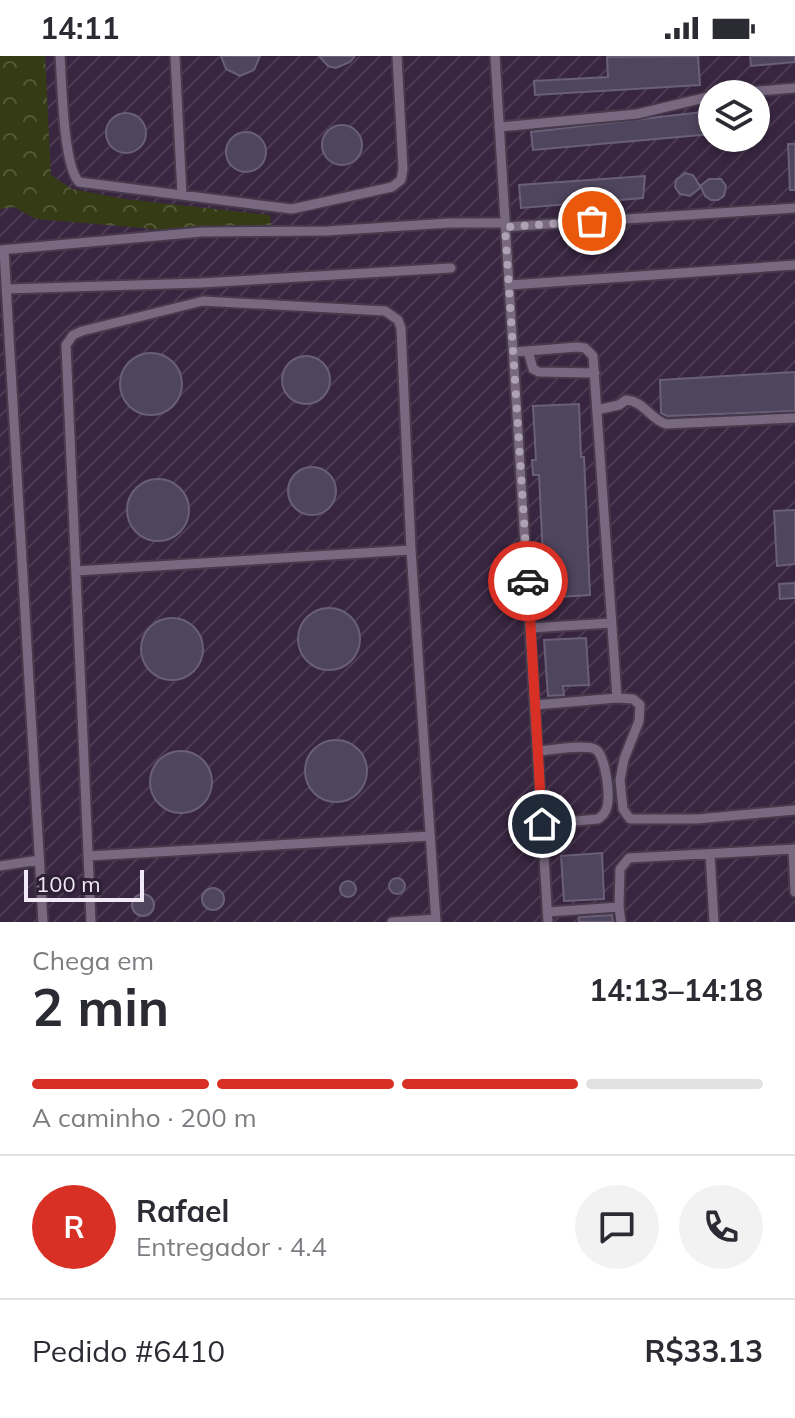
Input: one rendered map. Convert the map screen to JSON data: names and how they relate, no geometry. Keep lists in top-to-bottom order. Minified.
{"scale_bar":"100 m","page":{"status":"14:11","scale":"100 m","heading":["2 min","Chega em","14:13–14:18"],"panel":["Rafael","Entregador · 4.4","Pedido #6410","R$33.13"],"bar":"A caminho · 200 m","round":"R"}}
